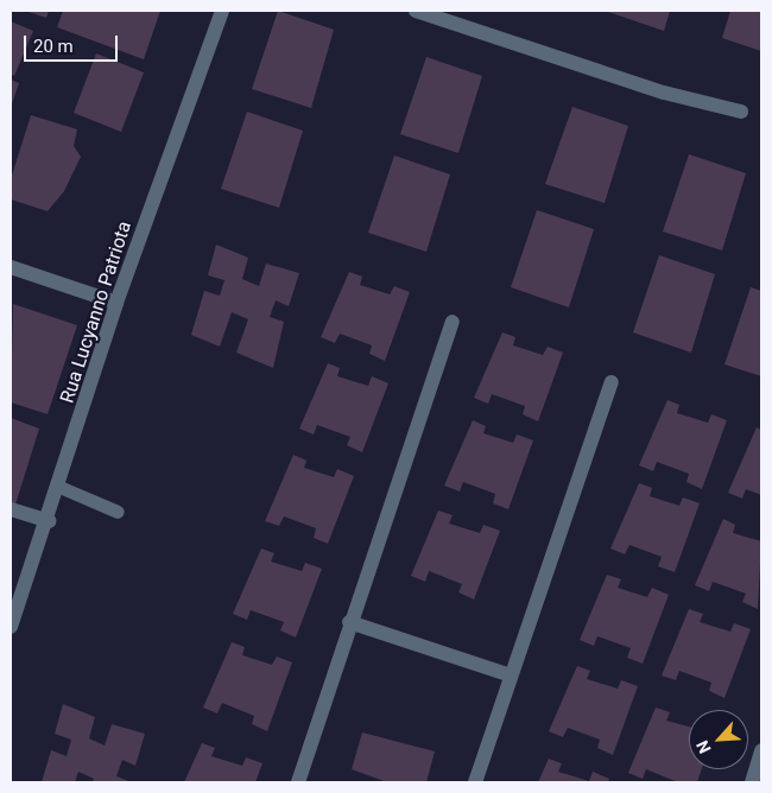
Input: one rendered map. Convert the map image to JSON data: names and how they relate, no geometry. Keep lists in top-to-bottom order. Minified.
{"streets":{"street":["Rua Lucyanno Patriota"]},"scale_bar":"20 m","north":"bottom left"}
